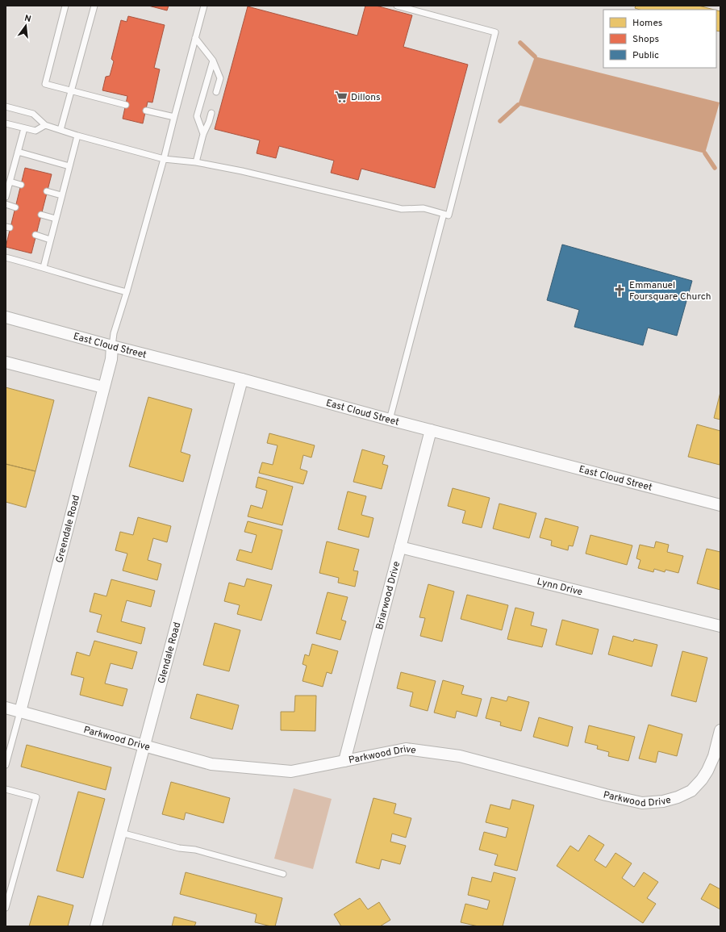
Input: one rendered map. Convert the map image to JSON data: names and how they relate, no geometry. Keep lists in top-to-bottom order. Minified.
{"streets":{"street":["East Cloud Street","Greendale Road","Lynn Drive","Briarwood Drive","Glendale Road","Parkwood Drive"]},"crossings":[["East Cloud Street","Greendale Road"],["East Cloud Street","Briarwood Drive"],["East Cloud Street","Glendale Road"],["Greendale Road","Parkwood Drive"],["Lynn Drive","Briarwood Drive"],["Briarwood Drive","Parkwood Drive"],["Glendale Road","Parkwood Drive"]],"places":{"supermarket":["Dillons"],"church":["Emmanuel Foursquare Church"]},"legend":["Homes","Shops","Public"],"north":"top"}
